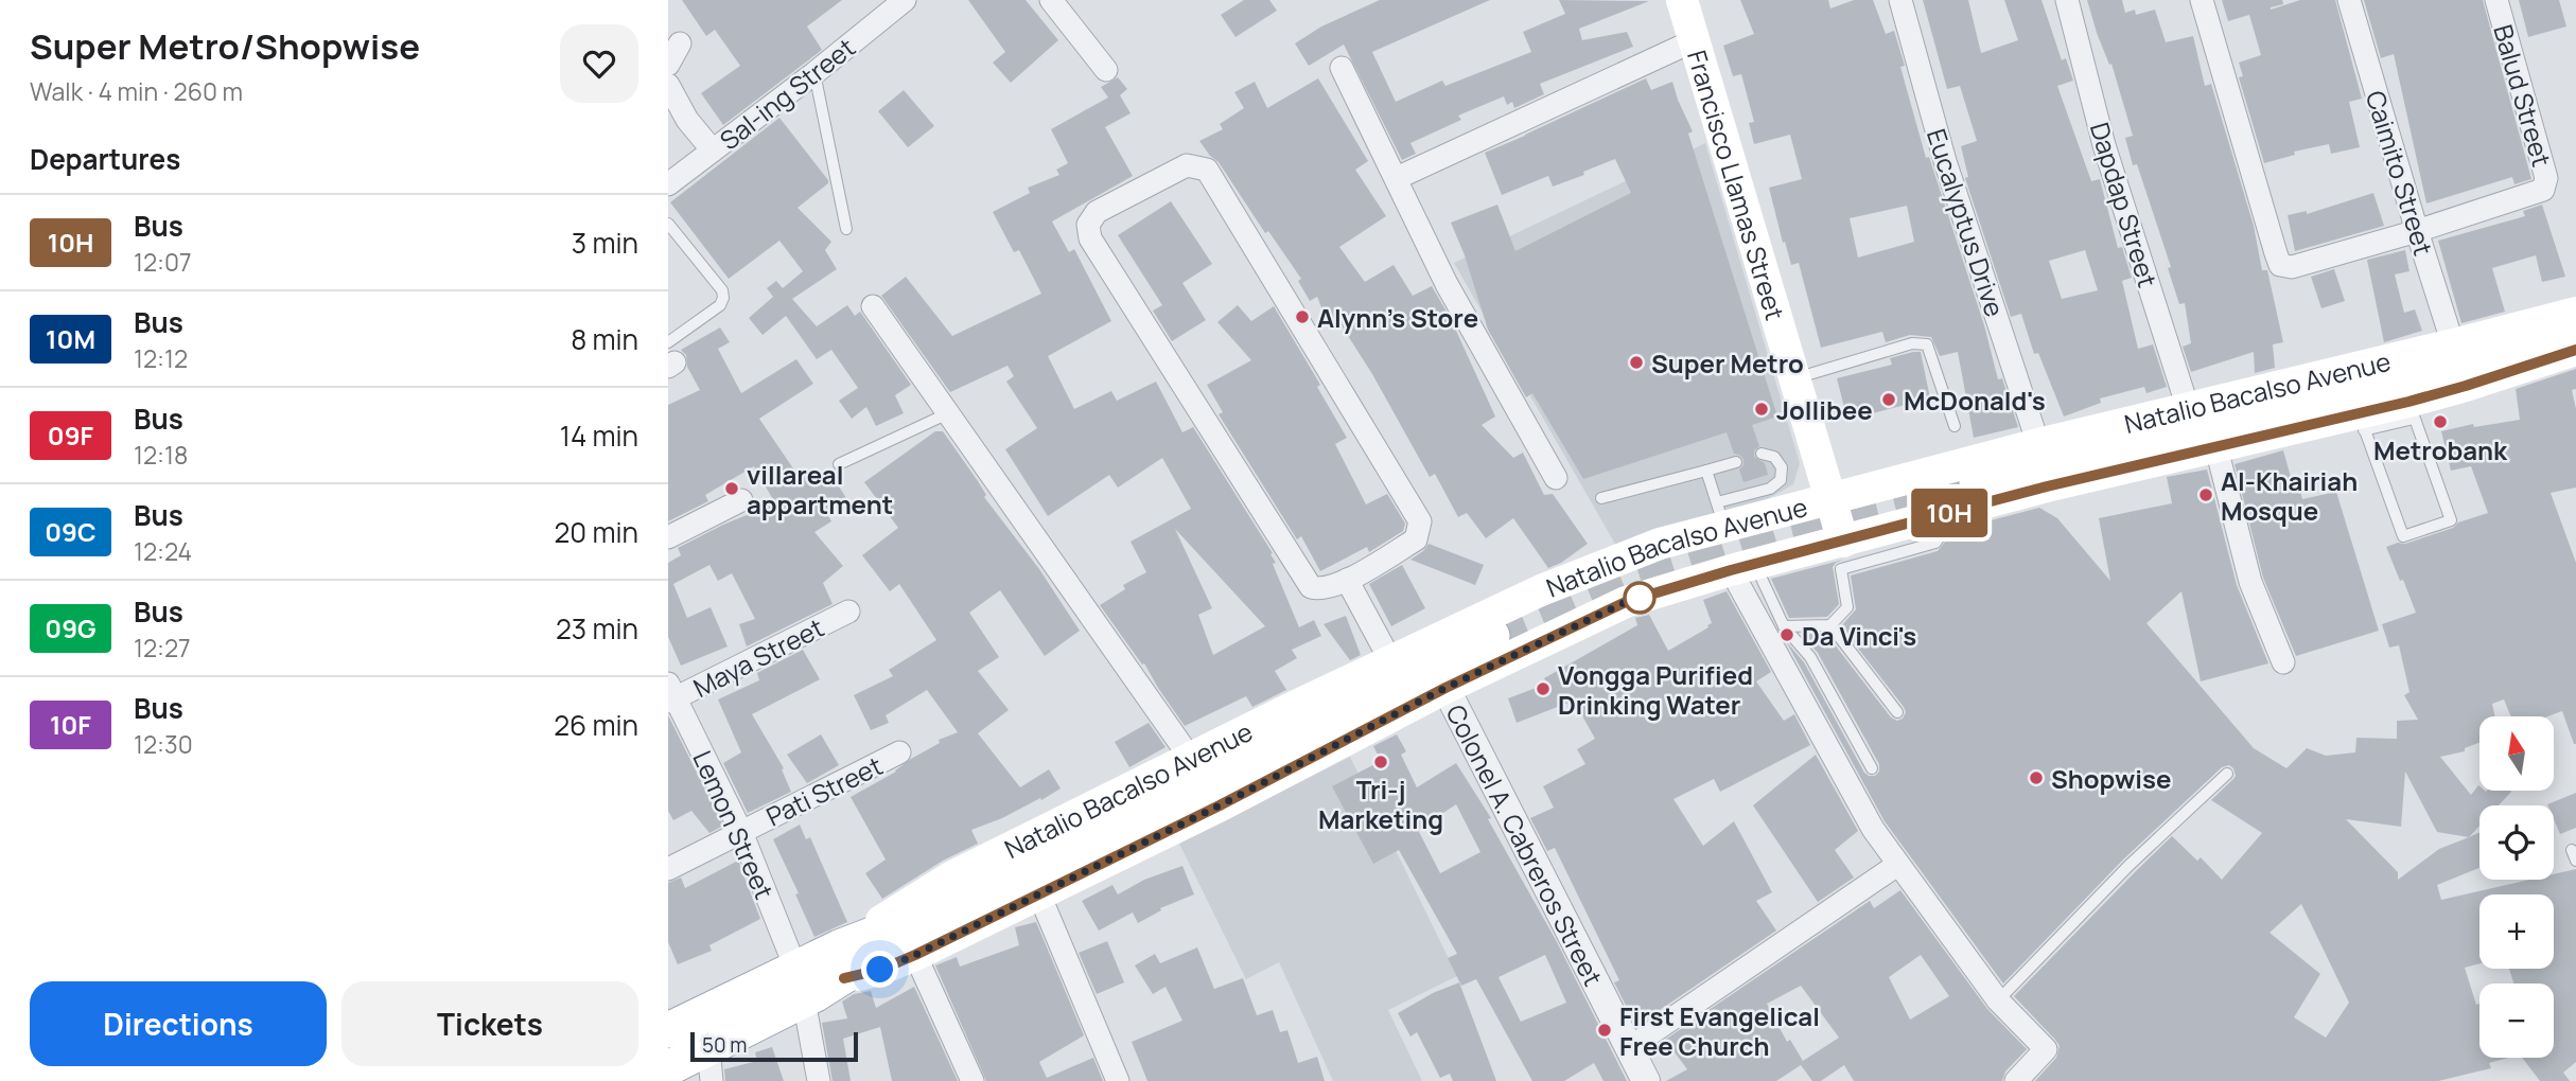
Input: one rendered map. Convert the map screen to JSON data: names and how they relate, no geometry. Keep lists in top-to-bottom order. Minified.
{"streets":{"main road":["Francisco Llamas Street","Natalio Bacalso Avenue"],"street":["Sal-ing Street","Balud Street","Caimito Street","Dapdap Street","Eucalyptus Drive","Maya Street","Pati Street","Lemon Street","Colonel A. Cabreros Street"]},"crossings":[["Balud Street","Caimito Street"],["Caimito Street","Natalio Bacalso Avenue"],["Francisco Llamas Street","Natalio Bacalso Avenue"],["Dapdap Street","Natalio Bacalso Avenue"],["Eucalyptus Drive","Natalio Bacalso Avenue"],["Natalio Bacalso Avenue","Lemon Street"],["Natalio Bacalso Avenue","Colonel A. Cabreros Street"],["Maya Street","Lemon Street"],["Pati Street","Lemon Street"]],"places":["Alynn's Store","Super Metro","McDonald's","Jollibee","Metrobank","villareal appartment","Al-Khairiah Mosque","Da Vinci's","Vongga Purified Drinking Water","Tri-j Marketing","Shopwise","First Evangelical Free Church"],"lines":["bus line 10H"],"scale_bar":"50 m","north":"top","page":{"heading":[["Super Metro/Shopwise","Walk · 4 min · 260 m"],"Departures"],"on_map":"10H","list":[{"mark":"10H","name":"Bus","note":"12:07","value":"3 min"},{"mark":"10M","name":"Bus","note":"12:12","value":"8 min"},{"mark":"09F","name":"Bus","note":"12:18","value":"14 min"},{"mark":"09C","name":"Bus","note":"12:24","value":"20 min"},{"mark":"09G","name":"Bus","note":"12:27","value":"23 min"},{"mark":"10F","name":"Bus","note":"12:30","value":"26 min"}],"map_buttons":["+","−"],"buttons":["Directions","Tickets"],"scale":"50 m"}}
